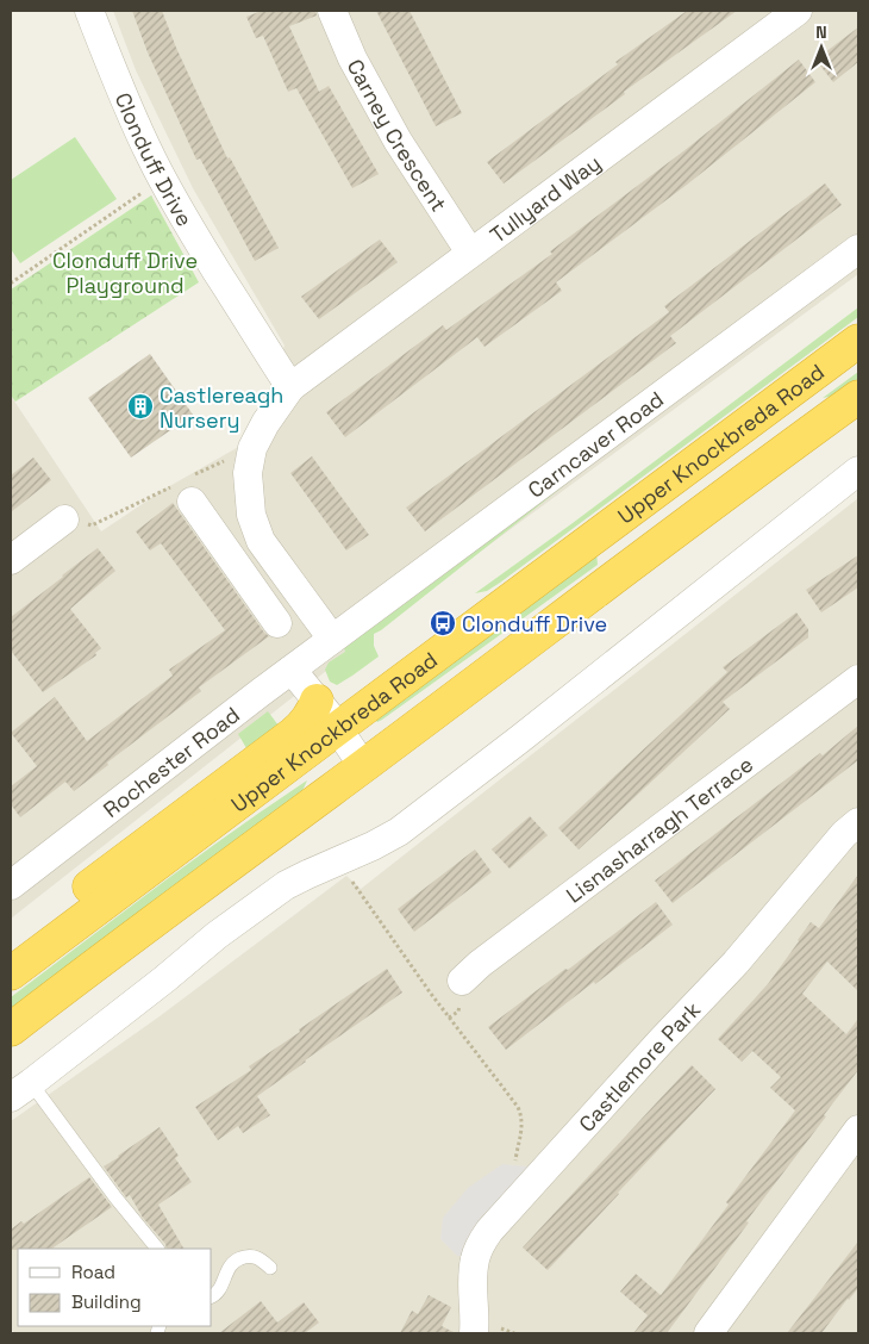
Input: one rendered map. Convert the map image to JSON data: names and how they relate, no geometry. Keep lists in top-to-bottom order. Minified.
{"streets":{"highway":["Upper Knockbreda Road"],"street":["Carney Crescent","Clonduff Drive","Tullyard Way","Carncaver Road","Rochester Road","Lisnasharragh Terrace","Castlemore Park"]},"crossings":[["Carney Crescent","Tullyard Way"],["Clonduff Drive","Tullyard Way"],["Carncaver Road","Rochester Road"]],"parks":["Clonduff Drive Playground"],"places":{"building":["Castlereagh Nursery"],"bus stop":["Clonduff Drive"]},"legend":["Road","Building"],"north":"top"}
